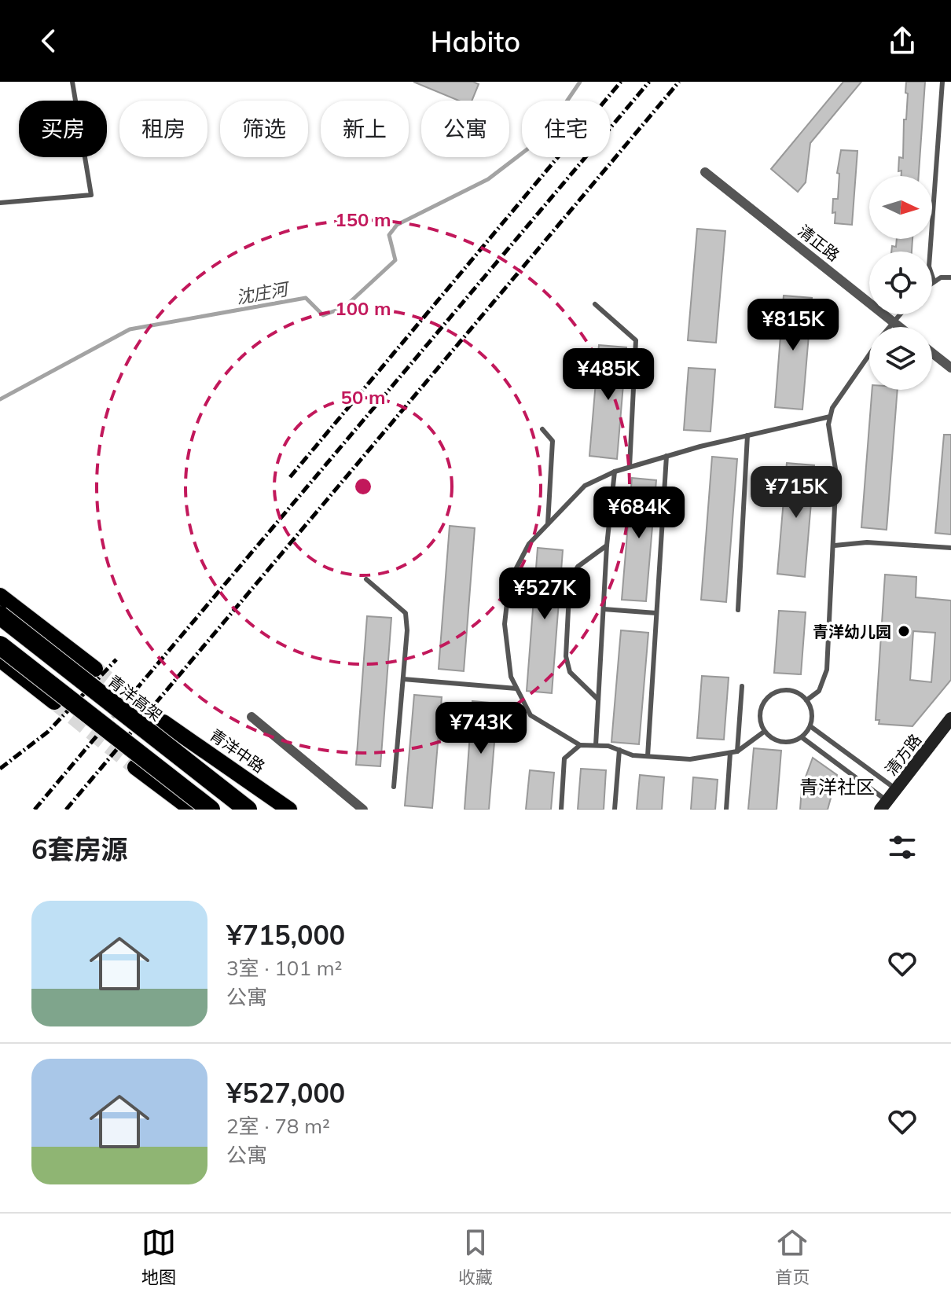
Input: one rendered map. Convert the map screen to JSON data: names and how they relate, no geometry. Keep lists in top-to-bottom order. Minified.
{"streets":{"highway":["青洋高架"],"main road":["青洋中路"],"street":["清正路","清方路"]},"districts":["青洋社区"],"water":["沈庄河"],"places":["青洋幼儿园"],"north":"right","page":{"header":"Habito","chip":["买房","租房","筛选","新上","公寓","住宅"],"price":["¥815K","¥485K","¥715K","¥684K","¥527K","¥743K"],"heading":"6套房源","list":[{"name":"¥715,000","note":"3室 · 101 m² · 公寓"},{"name":"¥527,000","note":"2室 · 78 m² · 公寓"}],"tabs":["地图","收藏","首页"]},"rings":["150 m","100 m","50 m"]}
